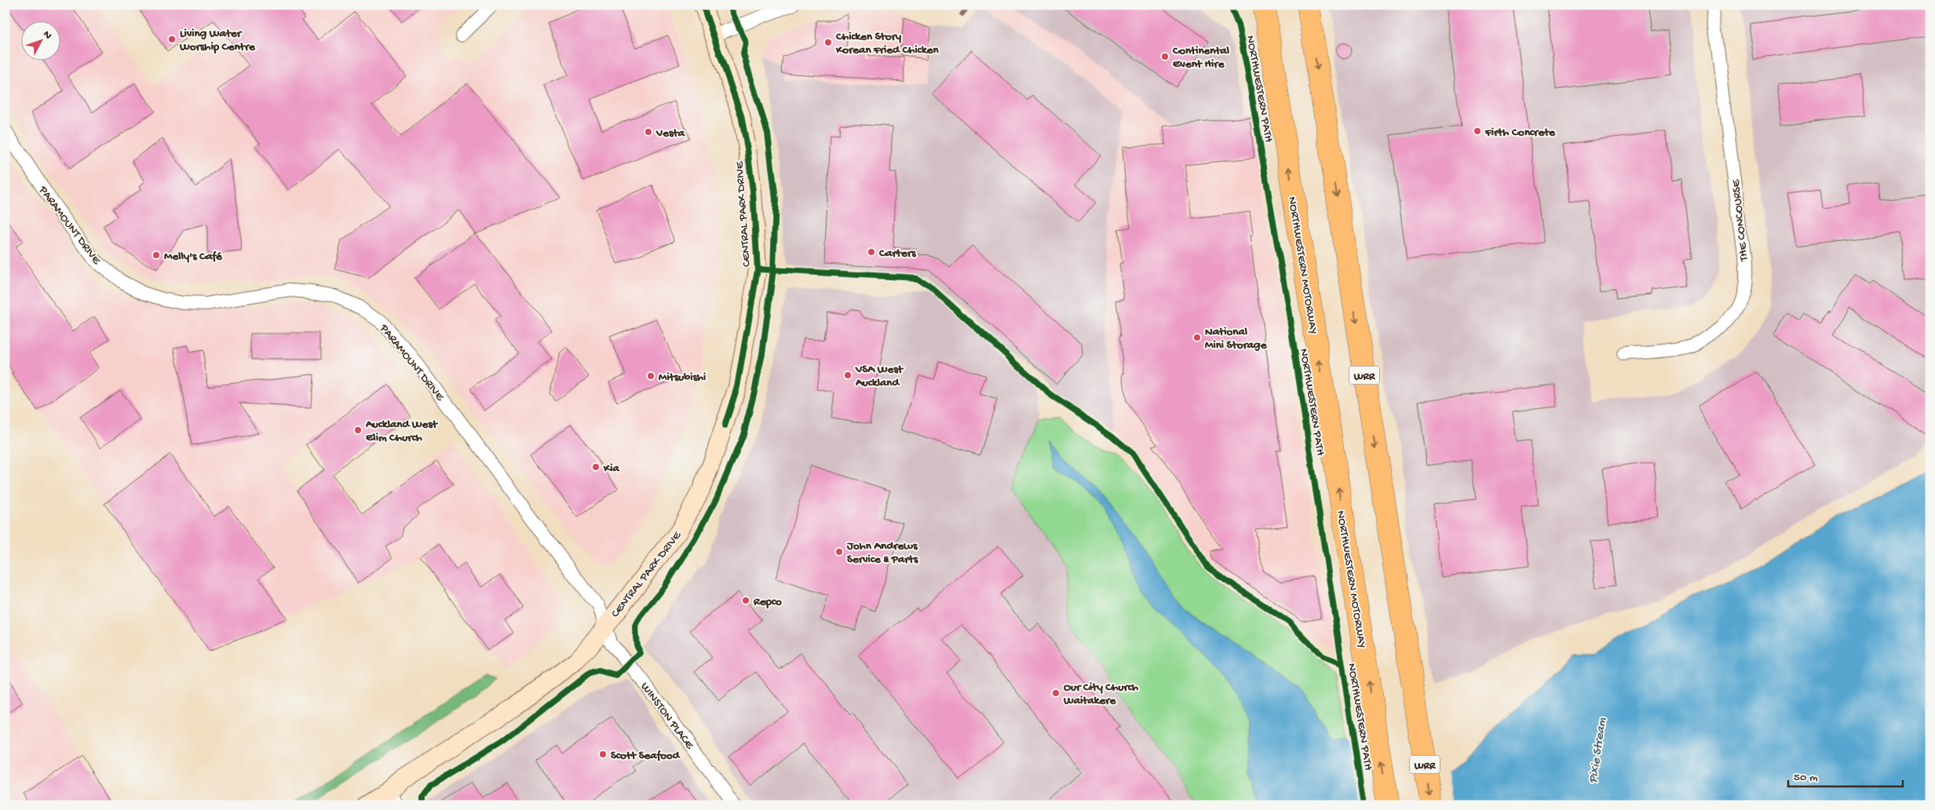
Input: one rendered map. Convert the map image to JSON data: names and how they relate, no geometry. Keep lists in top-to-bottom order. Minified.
{"streets":{"highway":["NORTHWESTERN MOTORWAY","WRR"],"main road":["CENTRAL PARK DRIVE"],"street":["THE CONCOURSE","PARAMOUNT DRIVE","WINSTON PLACE"],"cycle path":["NORTHWESTERN PATH"]},"crossings":[["CENTRAL PARK DRIVE","PARAMOUNT DRIVE"],["CENTRAL PARK DRIVE","WINSTON PLACE"],["PARAMOUNT DRIVE","WINSTON PLACE"]],"water":["Pixie Stream"],"places":["Living Water Worship Centre","Chicken Story Korean Fried Chicken","Continental Event Hire","Firth Concrete","Vesta","Carters","Melly's Café","National Mini Storage","VSA West Auckland","Mitsubishi","Auckland West Elim Church","Kia","John Andrews Service & Parts","Repco","Our City Church Waitakere","Scott Seafood"],"scale_bar":"50 m","north":"top right"}
